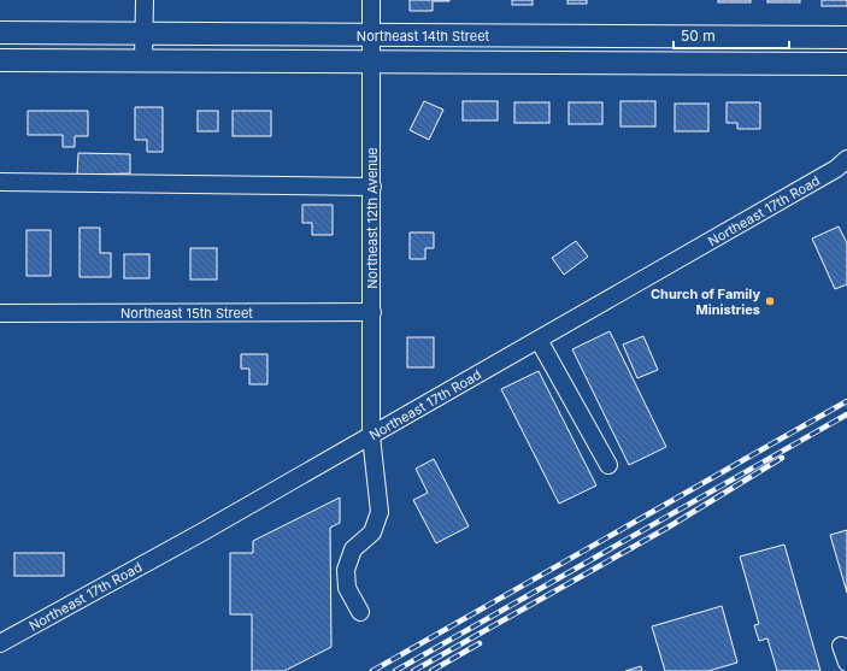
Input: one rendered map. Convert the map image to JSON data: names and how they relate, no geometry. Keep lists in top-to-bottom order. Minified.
{"streets":{"main road":["Northeast 14th Street"],"street":["Northeast 17th Road","Northeast 12th Avenue","Northeast 15th Street"]},"crossings":[["Northeast 14th Street","Northeast 12th Avenue"],["Northeast 17th Road","Northeast 12th Avenue"],["Northeast 12th Avenue","Northeast 15th Street"]],"places":["Church of Family Ministries"],"scale_bar":"50 m"}
